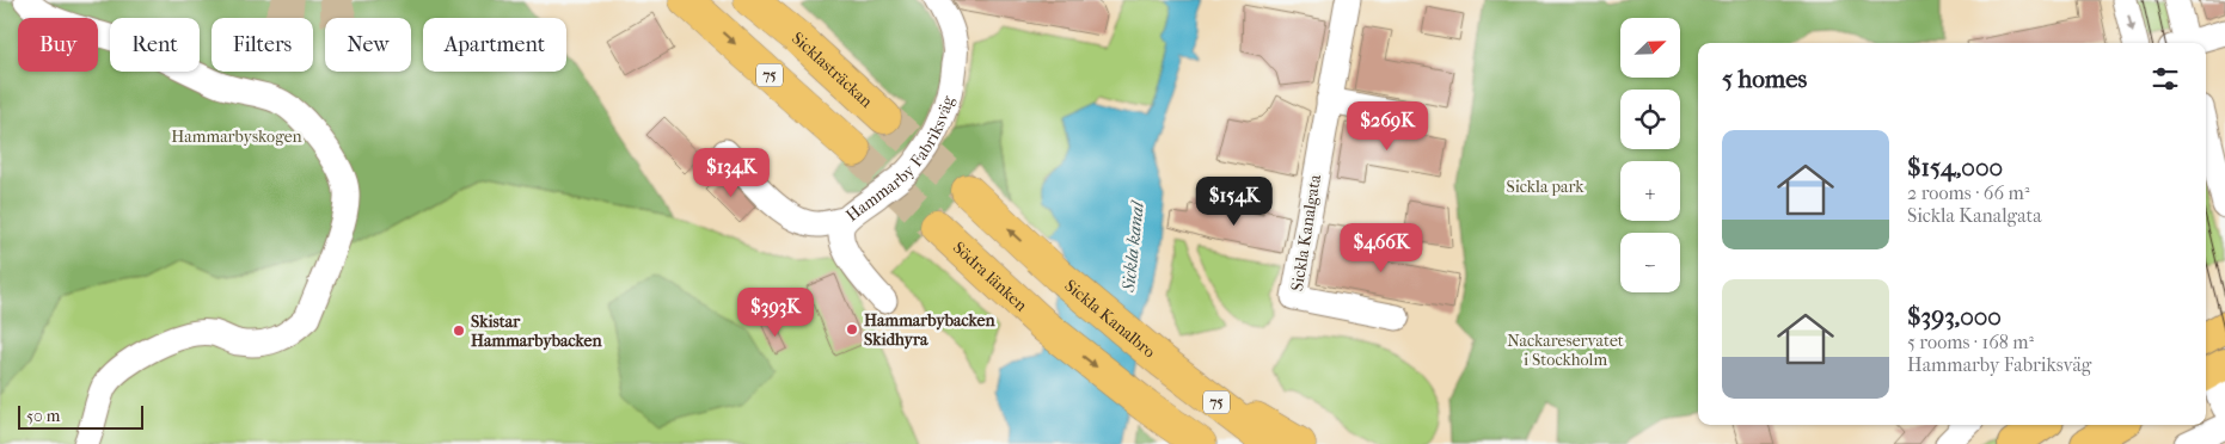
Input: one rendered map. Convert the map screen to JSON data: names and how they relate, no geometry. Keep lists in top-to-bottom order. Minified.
{"streets":{"highway":["Sicklasträckan","75","Södra länken","Sickla Kanalbro"],"street":["Hammarby Fabriksväg","Sickla Kanalgata"]},"crossings":[["75","Sickla Kanalbro"]],"one_way":["Sickla Kanalbro"],"water":["Sickla kanal"],"parks":["Hammarbyskogen","Sickla park","Nackareservatet i Stockholm"],"places":["Hammarbybacken Skidhyra","Skistar Hammarbybacken"],"scale_bar":"50 m","north":"top right","page":{"map_buttons":["+","−"],"chip":["Buy","Rent","Filters","New","Apartment"],"heading":"5 homes","price":["$269K","$134K","$154K","$466K","$393K"],"list":[{"name":"$154,000","note":"2 rooms · 66 m² · Sickla Kanalgata"},{"name":"$393,000","note":"5 rooms · 168 m² · Hammarby Fabriksväg"}],"scale":"50 m"}}
